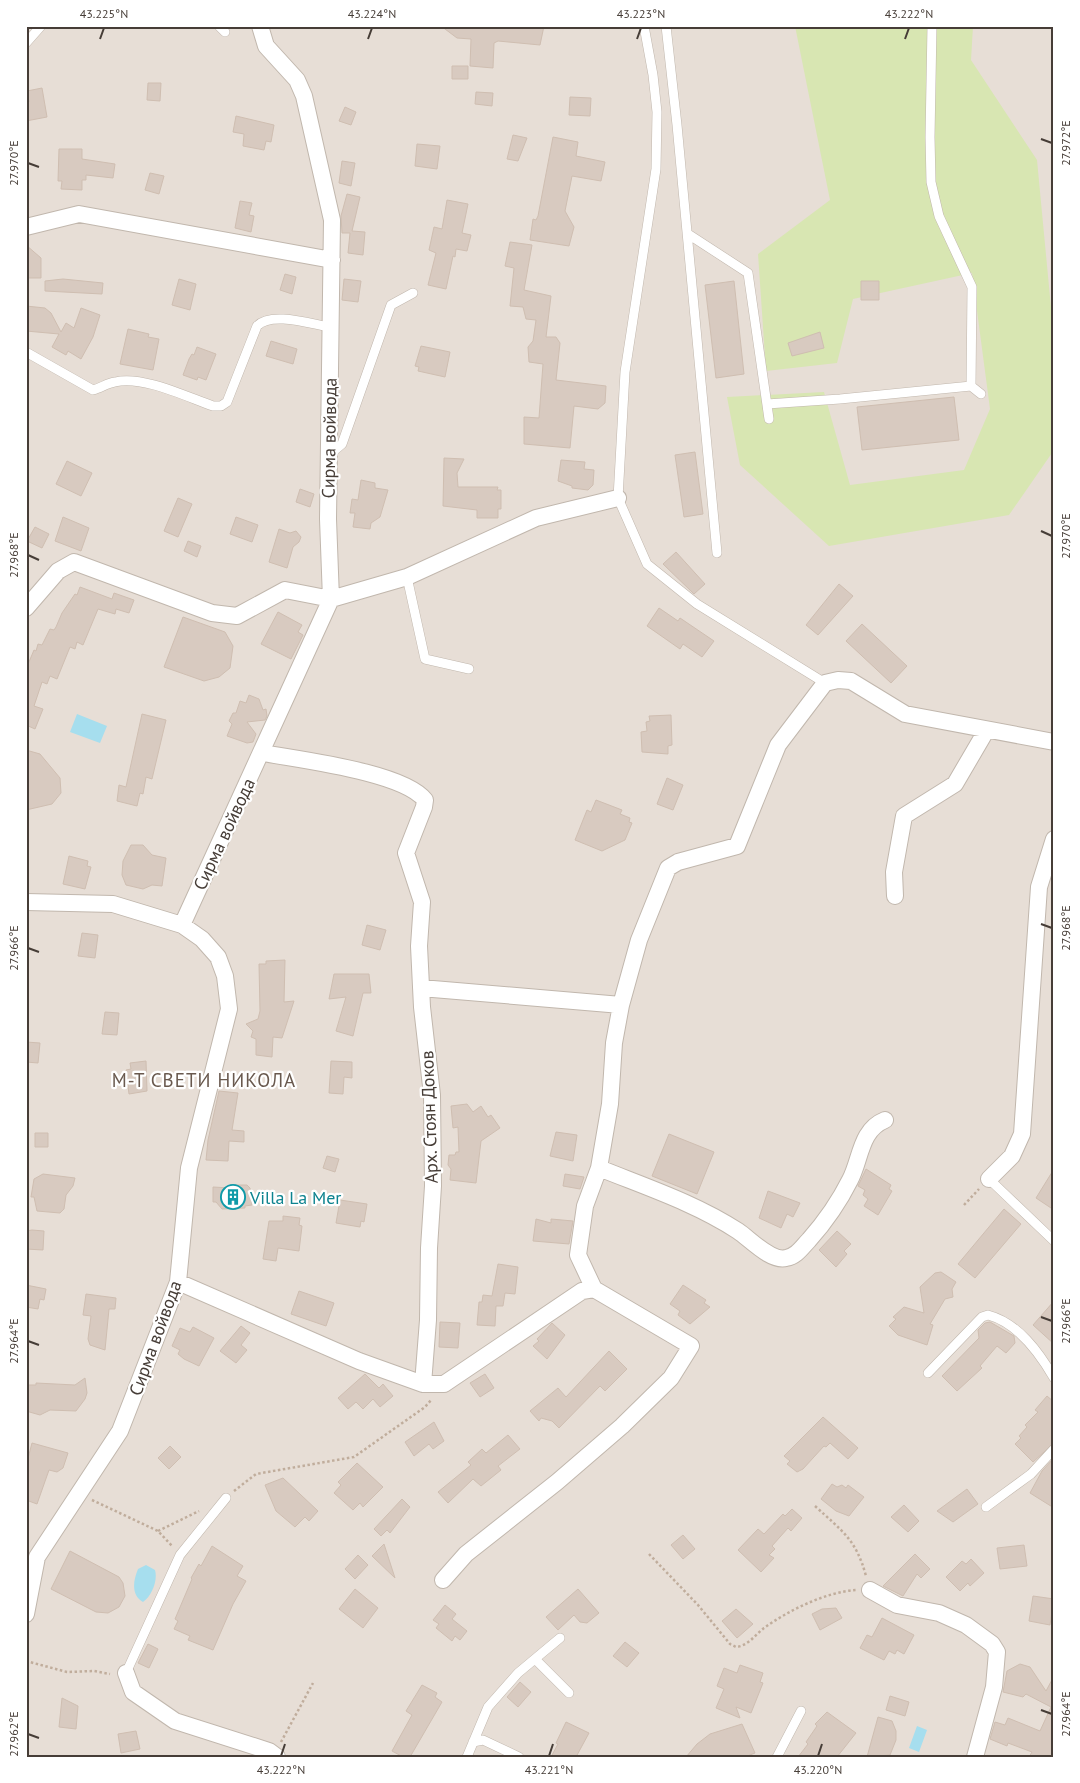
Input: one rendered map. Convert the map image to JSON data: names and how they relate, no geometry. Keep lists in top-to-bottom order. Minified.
{"streets":{"street":["Сирма войвода","Арх. Стоян Доков"]},"crossings":[["Сирма войвода","Арх. Стоян Доков"]],"districts":["М-Т СВЕТИ НИКОЛА"],"places":{"building":["Villa La Mer"]},"coordinates":["43.225°N","43.224°N","43.223°N","43.222°N","27.972°E","27.970°E","27.968°E","27.966°E","27.964°E","27.962°E","43.221°N","43.220°N"]}
